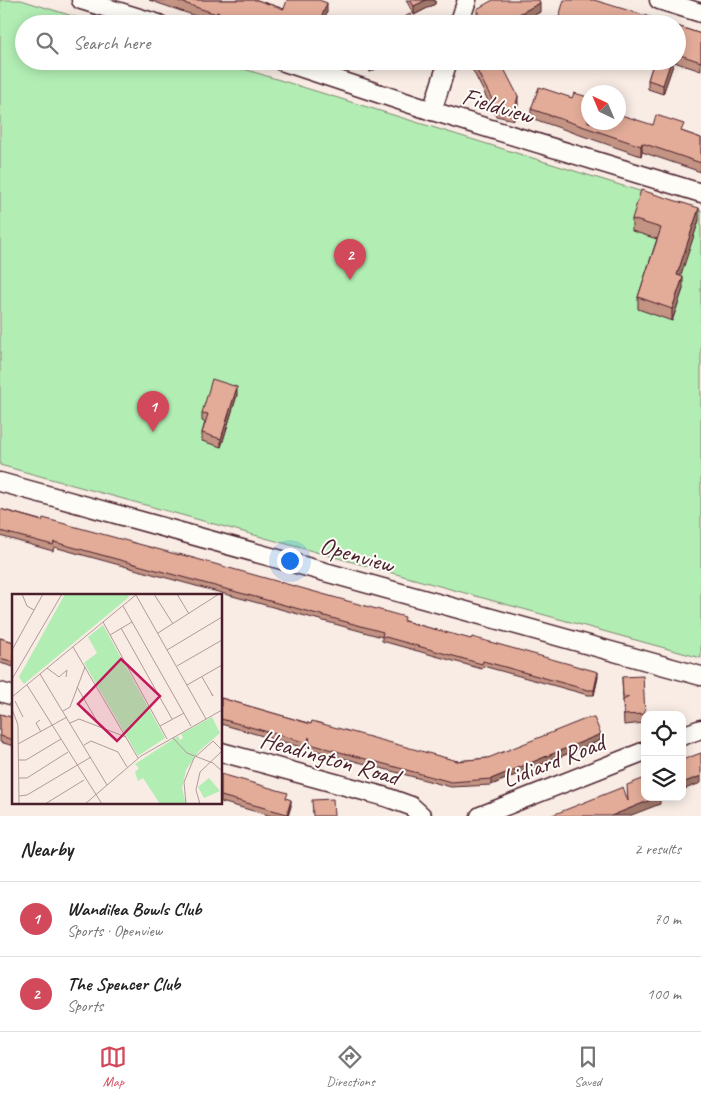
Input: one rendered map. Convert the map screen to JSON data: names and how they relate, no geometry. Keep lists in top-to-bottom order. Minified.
{"streets":{"street":["Fieldview","Openview","Headington Road","Lidiard Road"]},"north":"top left","page":{"search":"Search here","pins":["2","1"],"heading":["Nearby","2 results"],"list":[{"mark":"1","name":"Wandilea Bowls Club","note":"Sports · Openview","value":"70 m"},{"mark":"2","name":"The Spencer Club","note":"Sports","value":"100 m"}],"nav":["Map","Directions","Saved"]}}
